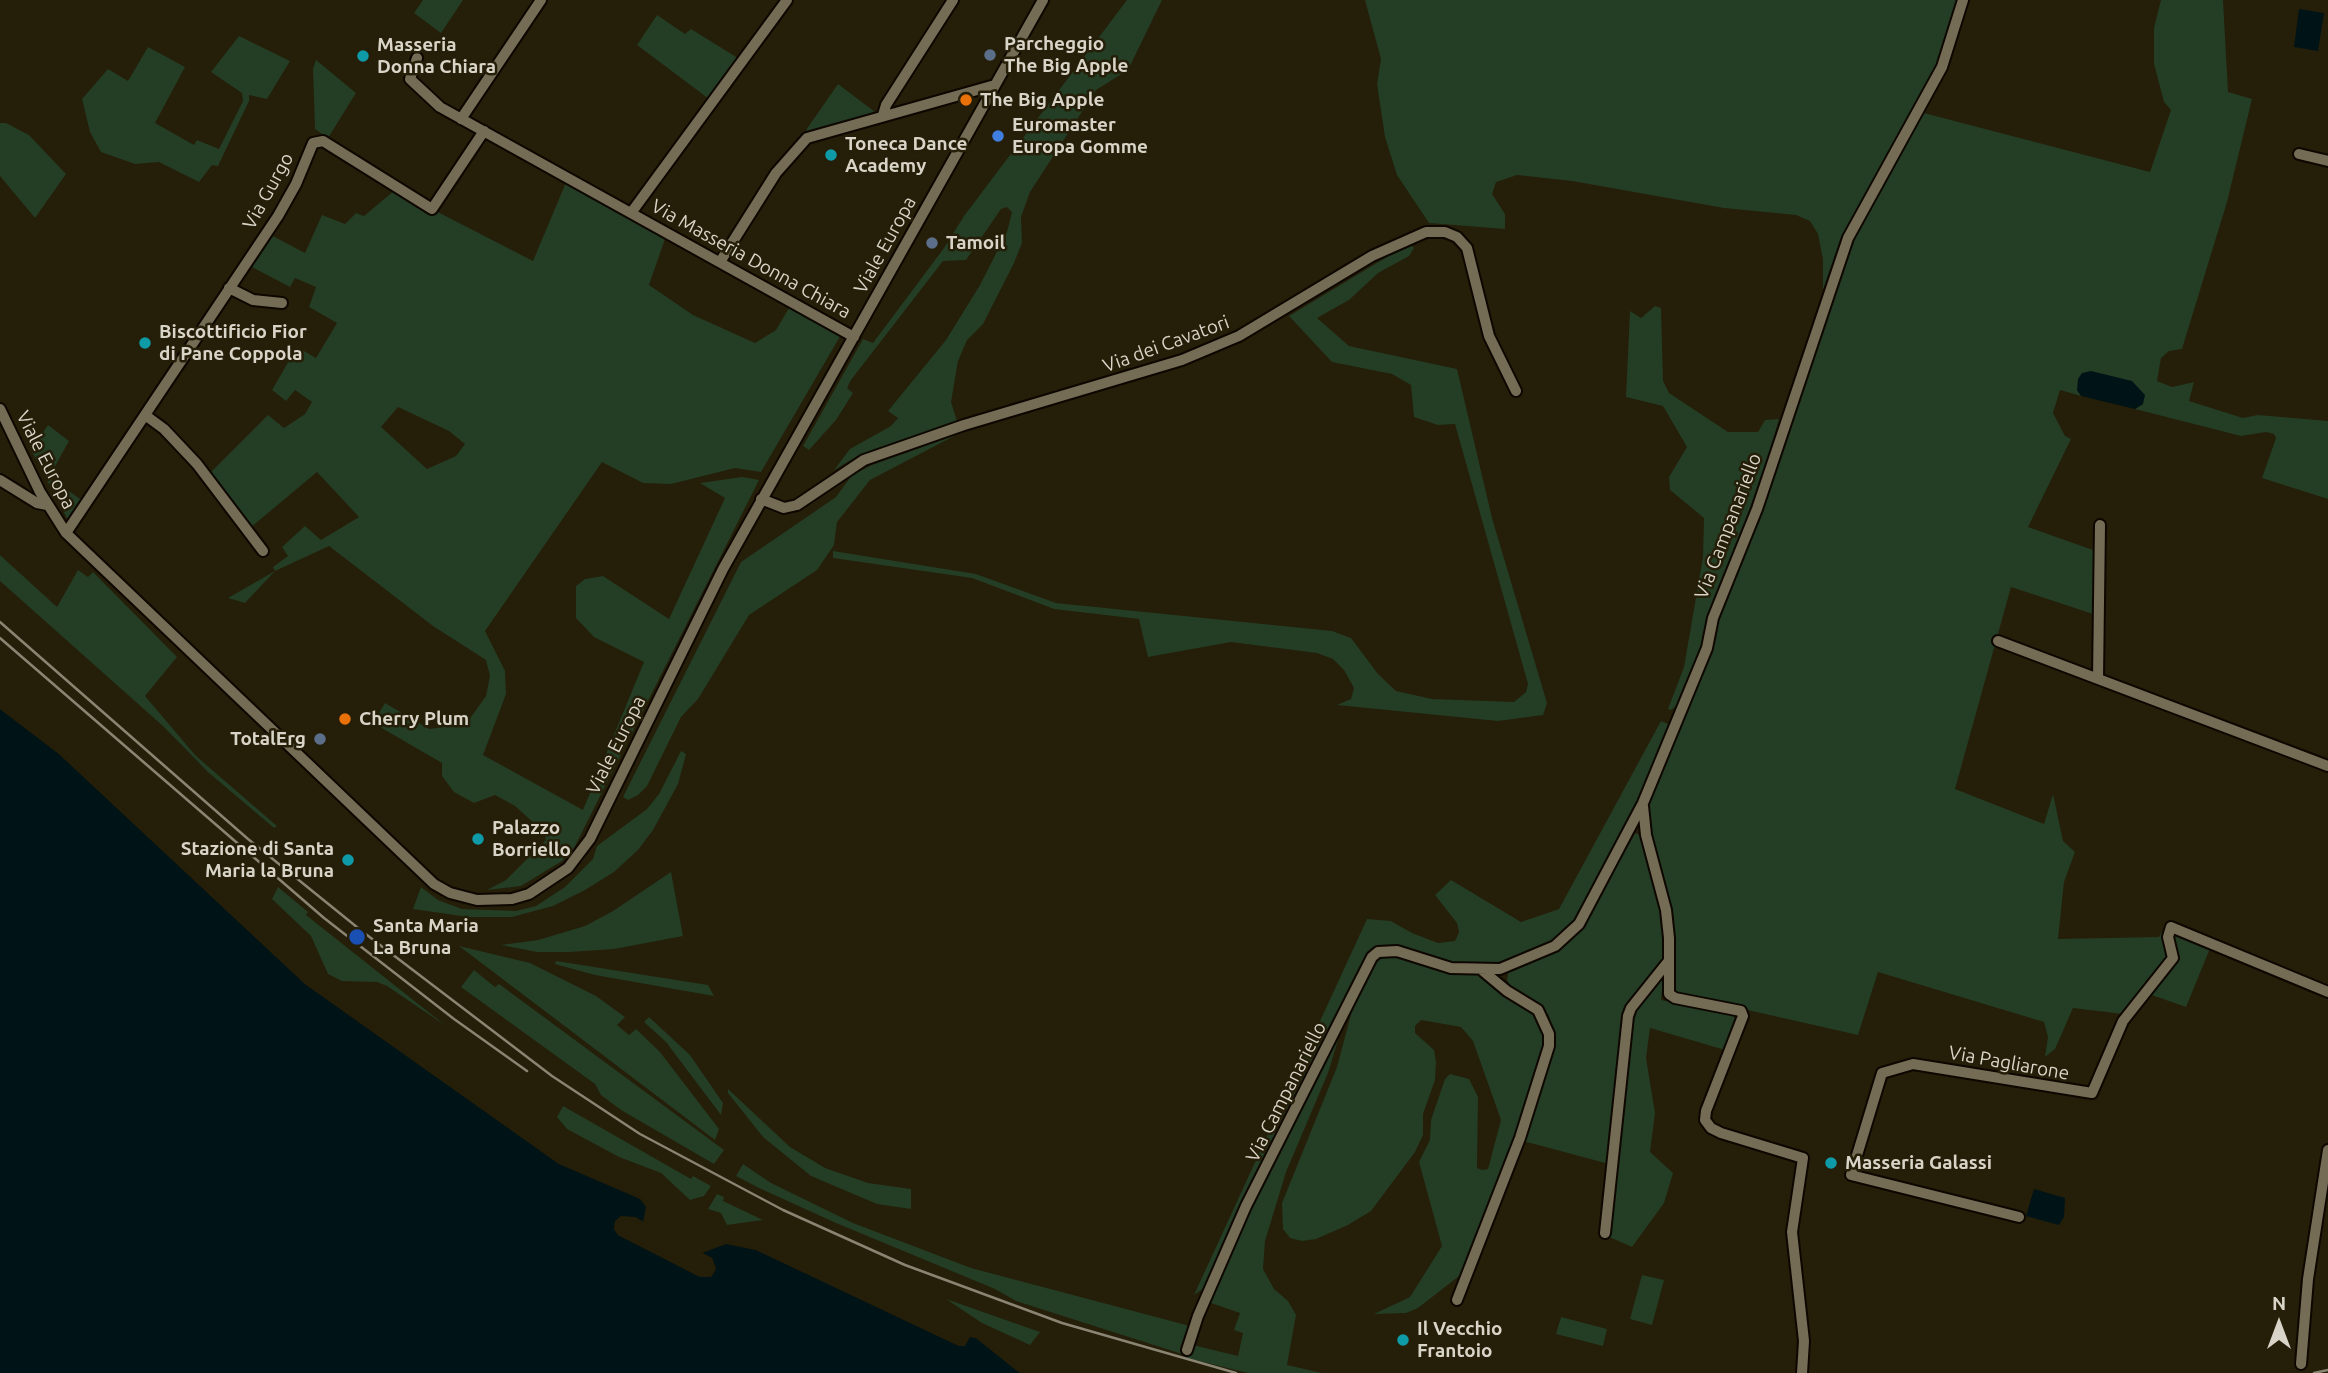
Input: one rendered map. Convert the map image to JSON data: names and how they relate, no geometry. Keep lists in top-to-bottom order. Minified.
{"streets":{"street":["Via Gurgo","Viale Europa","Via Masseria Donna Chiara","Via dei Cavatori","Via Campanariello","Via Pagliarone"]},"crossings":[["Via Gurgo","Viale Europa"],["Via Gurgo","Via Masseria Donna Chiara"],["Viale Europa","Via Masseria Donna Chiara"],["Viale Europa","Via dei Cavatori"]],"places":["Parcheggio The Big Apple","Masseria Donna Chiara","The Big Apple","Euromaster Europa Gomme","Toneca Dance Academy","Tamoil","Biscottificio Fior di Pane Coppola","Cherry Plum","TotalErg","Palazzo Borriello","Stazione di Santa Maria la Bruna","Santa Maria La Bruna","Masseria Galassi","Il Vecchio Frantoio"],"north":"top"}
